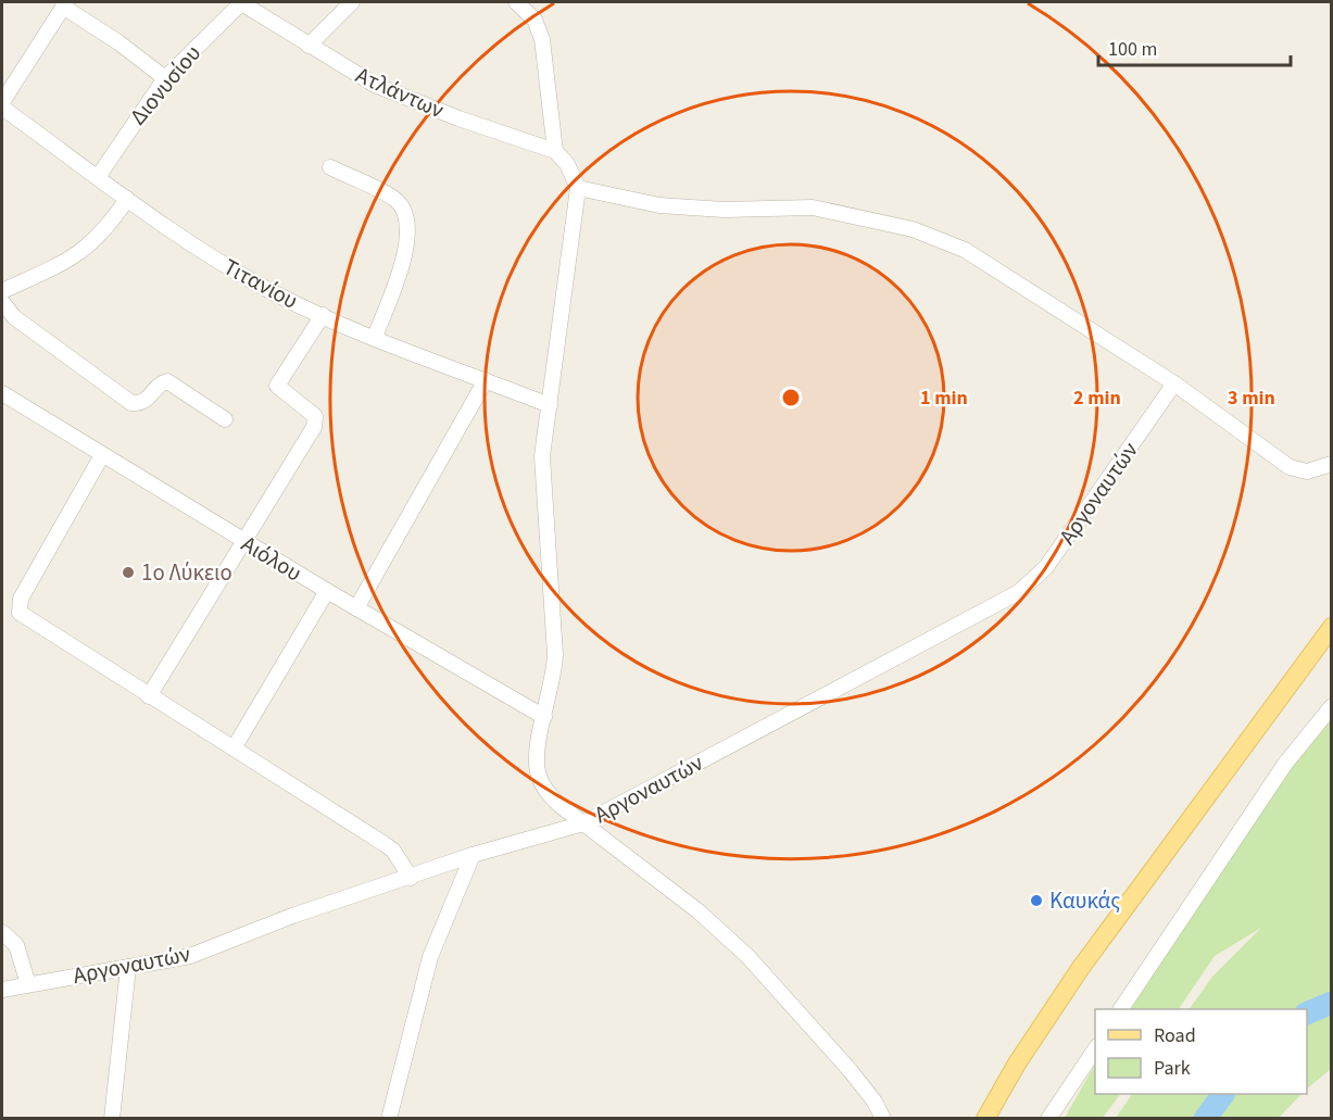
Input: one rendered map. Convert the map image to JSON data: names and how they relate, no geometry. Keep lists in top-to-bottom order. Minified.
{"streets":{"street":["Διονυσίου","Ατλάντων","Τιτανίου","Αργοναυτών","Αιόλου"]},"crossings":[["Διονυσίου","Ατλάντων"],["Διονυσίου","Τιτανίου"]],"places":["1ο Λύκειο","Καυκάς"],"legend":["Road","Park"],"scale_bar":"100 m","rings":["1 min","2 min","3 min"]}
